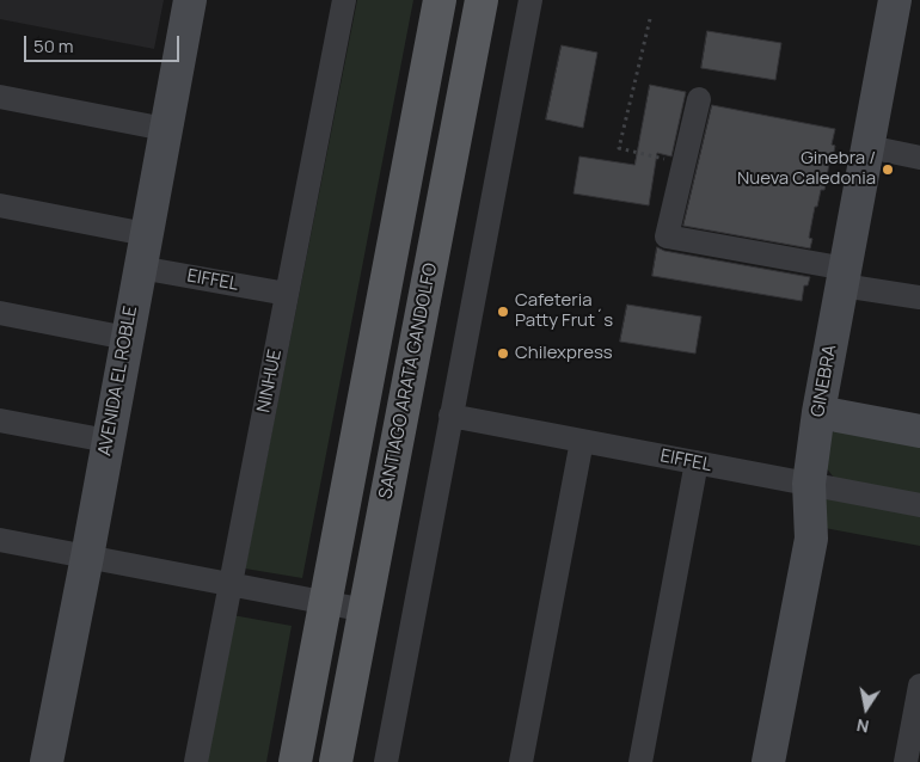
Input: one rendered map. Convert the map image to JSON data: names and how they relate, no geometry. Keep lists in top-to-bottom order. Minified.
{"streets":{"main road":["SANTIAGO ARATA GANDOLFO"],"street":["EIFFEL","AVENIDA EL ROBLE","NINHUE","GINEBRA"]},"crossings":[["EIFFEL","AVENIDA EL ROBLE"],["EIFFEL","NINHUE"],["EIFFEL","GINEBRA"]],"places":["Ginebra / Nueva Caledonia","Cafeteria Patty Frut´s","Chilexpress"],"scale_bar":"50 m","north":"bottom"}
